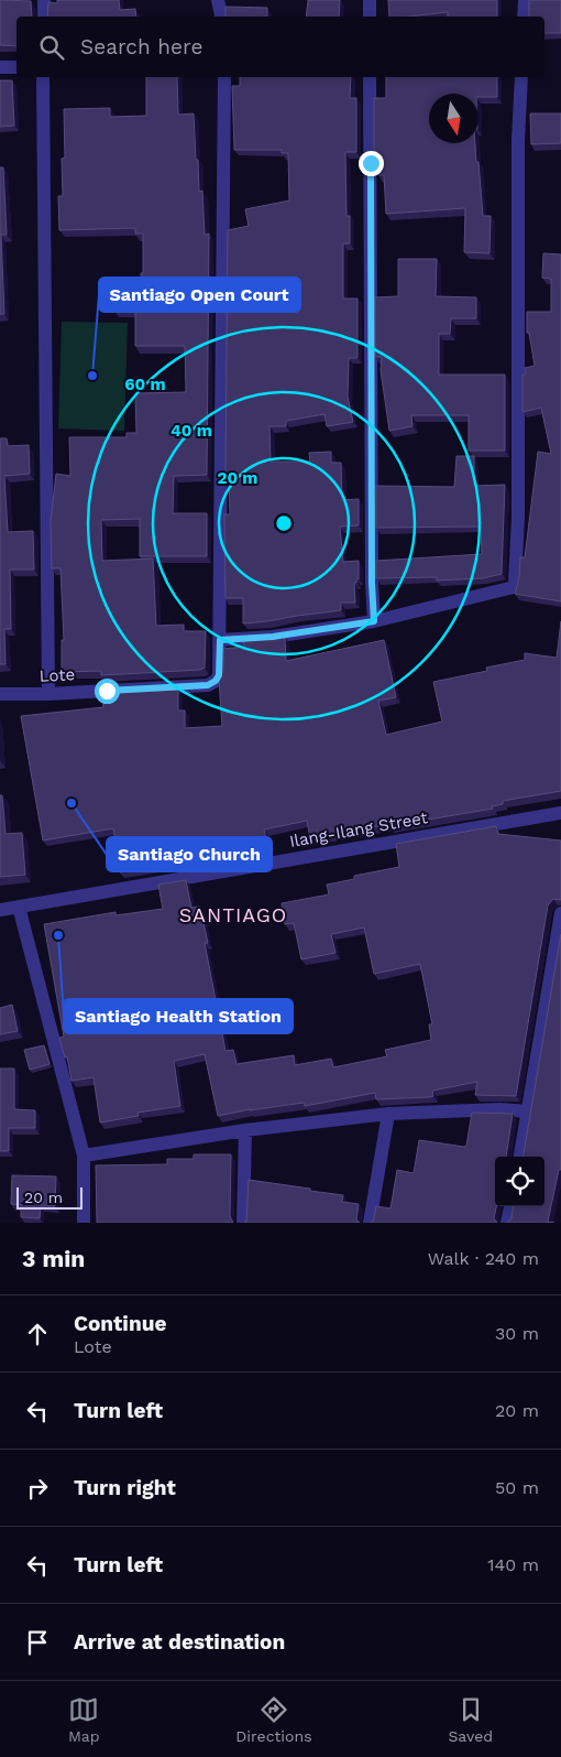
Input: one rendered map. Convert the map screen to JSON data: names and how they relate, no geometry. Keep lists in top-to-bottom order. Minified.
{"streets":{"street":["Lote","Ilang-Ilang Street"]},"districts":["SANTIAGO"],"places":["Santiago Open Court","Santiago Church","Santiago Health Station"],"scale_bar":"20 m","north":"bottom","page":{"search":"Search here","scale":"20 m","heading":["3 min","Walk · 240 m"],"list":[["Continue","Lote","30 m"],["Turn left","20 m"],["Turn right","50 m"],["Turn left","140 m"],"Arrive at destination"],"nav":["Map","Directions","Saved"]},"rings":["60 m","40 m","20 m"]}
